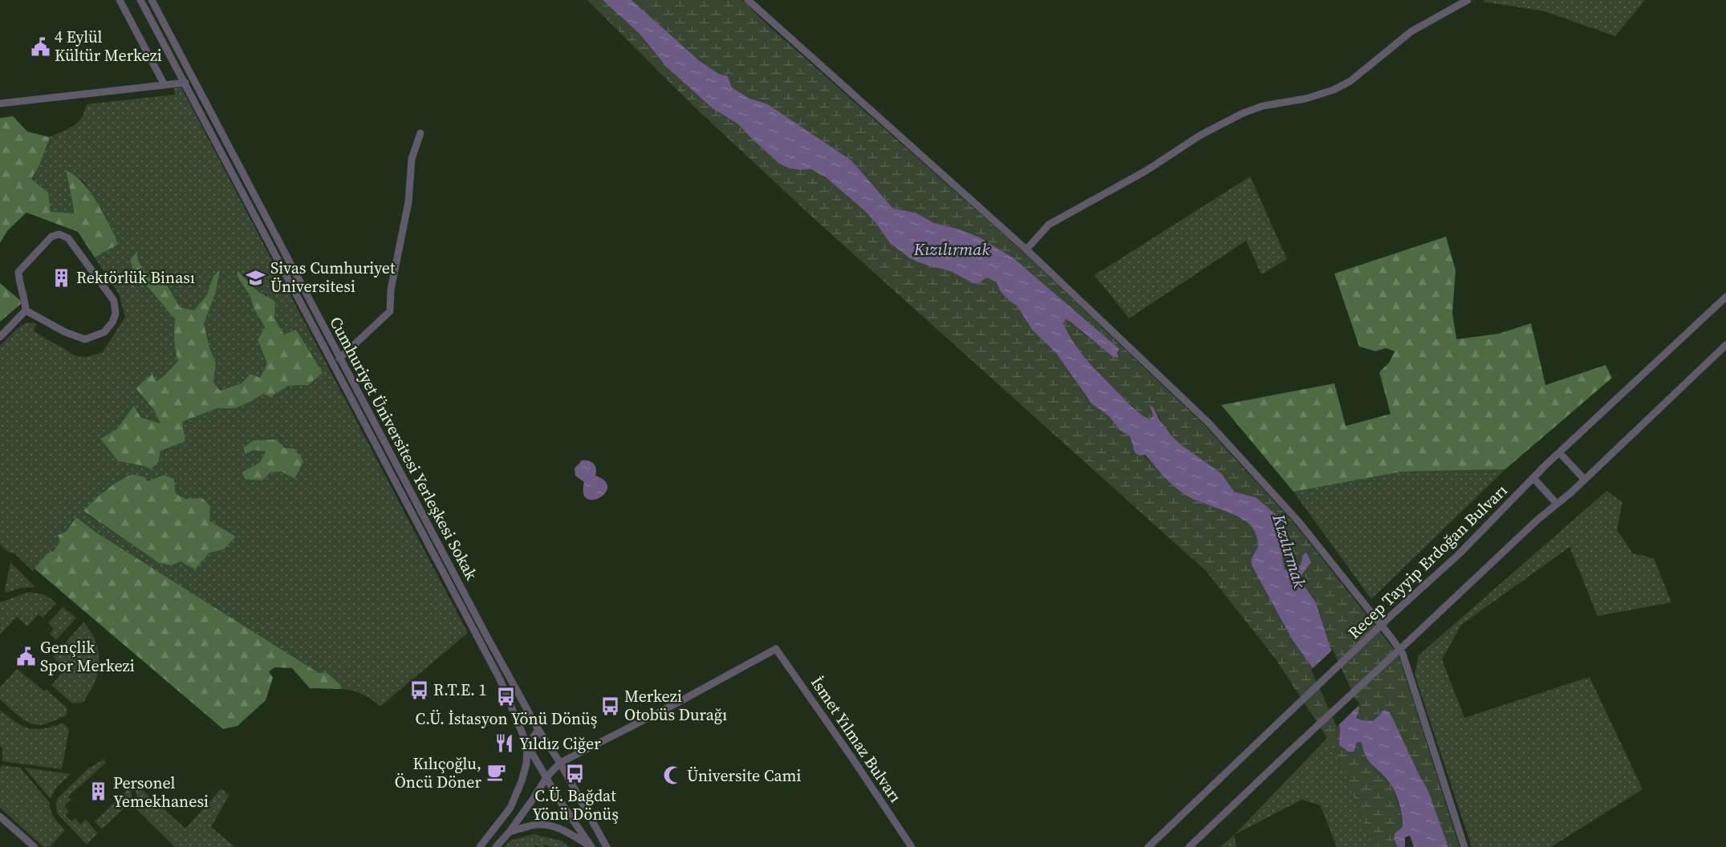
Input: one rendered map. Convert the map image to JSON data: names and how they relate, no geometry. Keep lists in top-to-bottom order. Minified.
{"streets":{"street":["Cumhuriyet Üniversitesi Yerleşkesi Sokak","Recep Tayyip Erdoğan Bulvarı","İsmet Yılmaz Bulvarı"]},"crossings":[["Cumhuriyet Üniversitesi Yerleşkesi Sokak","İsmet Yılmaz Bulvarı"]],"water":["Kızılırmak"],"places":{"public building":["4 Eylül Kültür Merkezi","Gençlik Spor Merkezi"],"building":["Rektörlük Binası","Personel Yemekhanesi"],"school or university":["Sivas Cumhuriyet Üniversitesi"],"bus stop":["R.T.E. 1","C.Ü. İstasyon Yönü Dönüş","Merkezi Otobüs Durağı","C.Ü. Bağdat Yönü Dönüş"],"restaurant":["Yıldız Ciğer"],"cafe":["Kılıçoğlu, Öncü Döner"],"mosque":["Üniversite Cami"]}}
